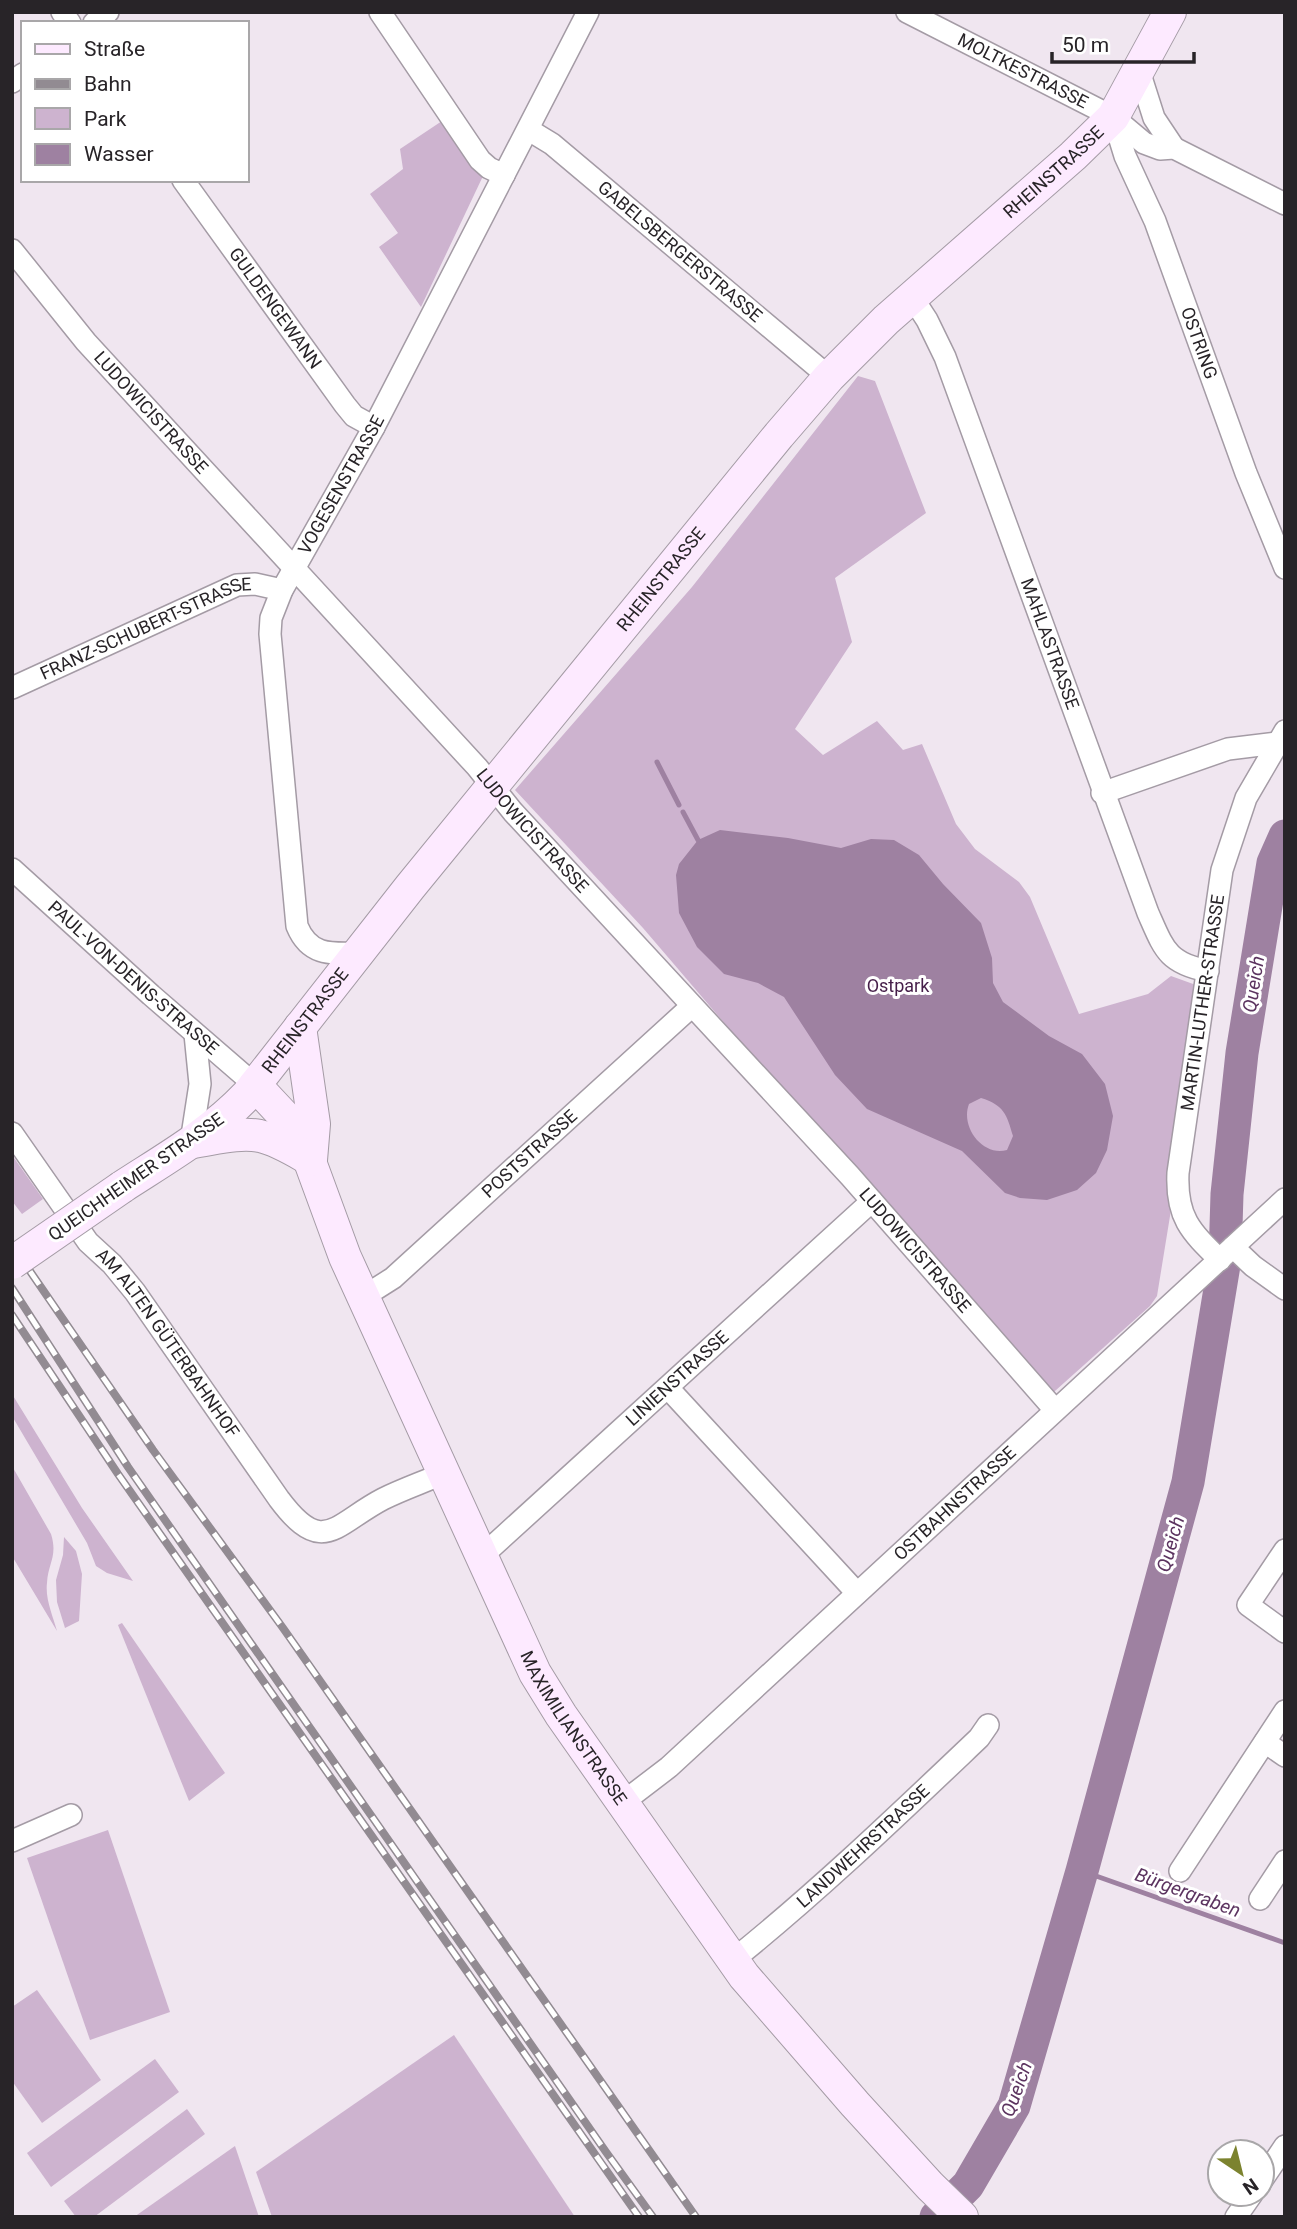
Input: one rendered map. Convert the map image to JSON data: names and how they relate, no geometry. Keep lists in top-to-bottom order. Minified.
{"streets":{"main road":["RHEINSTRASSE","QUEICHHEIMER STRASSE","MAXIMILIANSTRASSE"],"street":["MOLTKESTRASSE","GABELSBERGERSTRASSE","GULDENGEWANN","OSTRING","LUDOWICISTRASSE","VOGESENSTRASSE","FRANZ-SCHUBERT-STRASSE","MAHLASTRASSE","PAUL-VON-DENIS-STRASSE","MARTIN-LUTHER-STRASSE","POSTSTRASSE","AM ALTEN GÜTERBAHNHOF","LINIENSTRASSE","OSTBAHNSTRASSE","LANDWEHRSTRASSE"]},"crossings":[["MOLTKESTRASSE","RHEINSTRASSE"],["MOLTKESTRASSE","OSTRING"],["RHEINSTRASSE","GABELSBERGERSTRASSE"],["RHEINSTRASSE","OSTRING"],["RHEINSTRASSE","LUDOWICISTRASSE"],["RHEINSTRASSE","VOGESENSTRASSE"],["RHEINSTRASSE","MAHLASTRASSE"],["RHEINSTRASSE","PAUL-VON-DENIS-STRASSE"],["RHEINSTRASSE","QUEICHHEIMER STRASSE"],["RHEINSTRASSE","MAXIMILIANSTRASSE"],["GABELSBERGERSTRASSE","VOGESENSTRASSE"],["GULDENGEWANN","VOGESENSTRASSE"],["LUDOWICISTRASSE","VOGESENSTRASSE"],["LUDOWICISTRASSE","POSTSTRASSE"],["LUDOWICISTRASSE","LINIENSTRASSE"],["LUDOWICISTRASSE","OSTBAHNSTRASSE"],["VOGESENSTRASSE","FRANZ-SCHUBERT-STRASSE"],["MAHLASTRASSE","MARTIN-LUTHER-STRASSE"],["PAUL-VON-DENIS-STRASSE","QUEICHHEIMER STRASSE"],["PAUL-VON-DENIS-STRASSE","MAXIMILIANSTRASSE"],["MARTIN-LUTHER-STRASSE","OSTBAHNSTRASSE"],["POSTSTRASSE","MAXIMILIANSTRASSE"],["QUEICHHEIMER STRASSE","MAXIMILIANSTRASSE"],["AM ALTEN GÜTERBAHNHOF","MAXIMILIANSTRASSE"],["LINIENSTRASSE","MAXIMILIANSTRASSE"],["OSTBAHNSTRASSE","MAXIMILIANSTRASSE"],["MAXIMILIANSTRASSE","LANDWEHRSTRASSE"]],"water":["Queich","Bürgergraben"],"parks":["Ostpark"],"legend":["Straße","Bahn","Park","Wasser"],"scale_bar":"50 m","north":"bottom right"}
